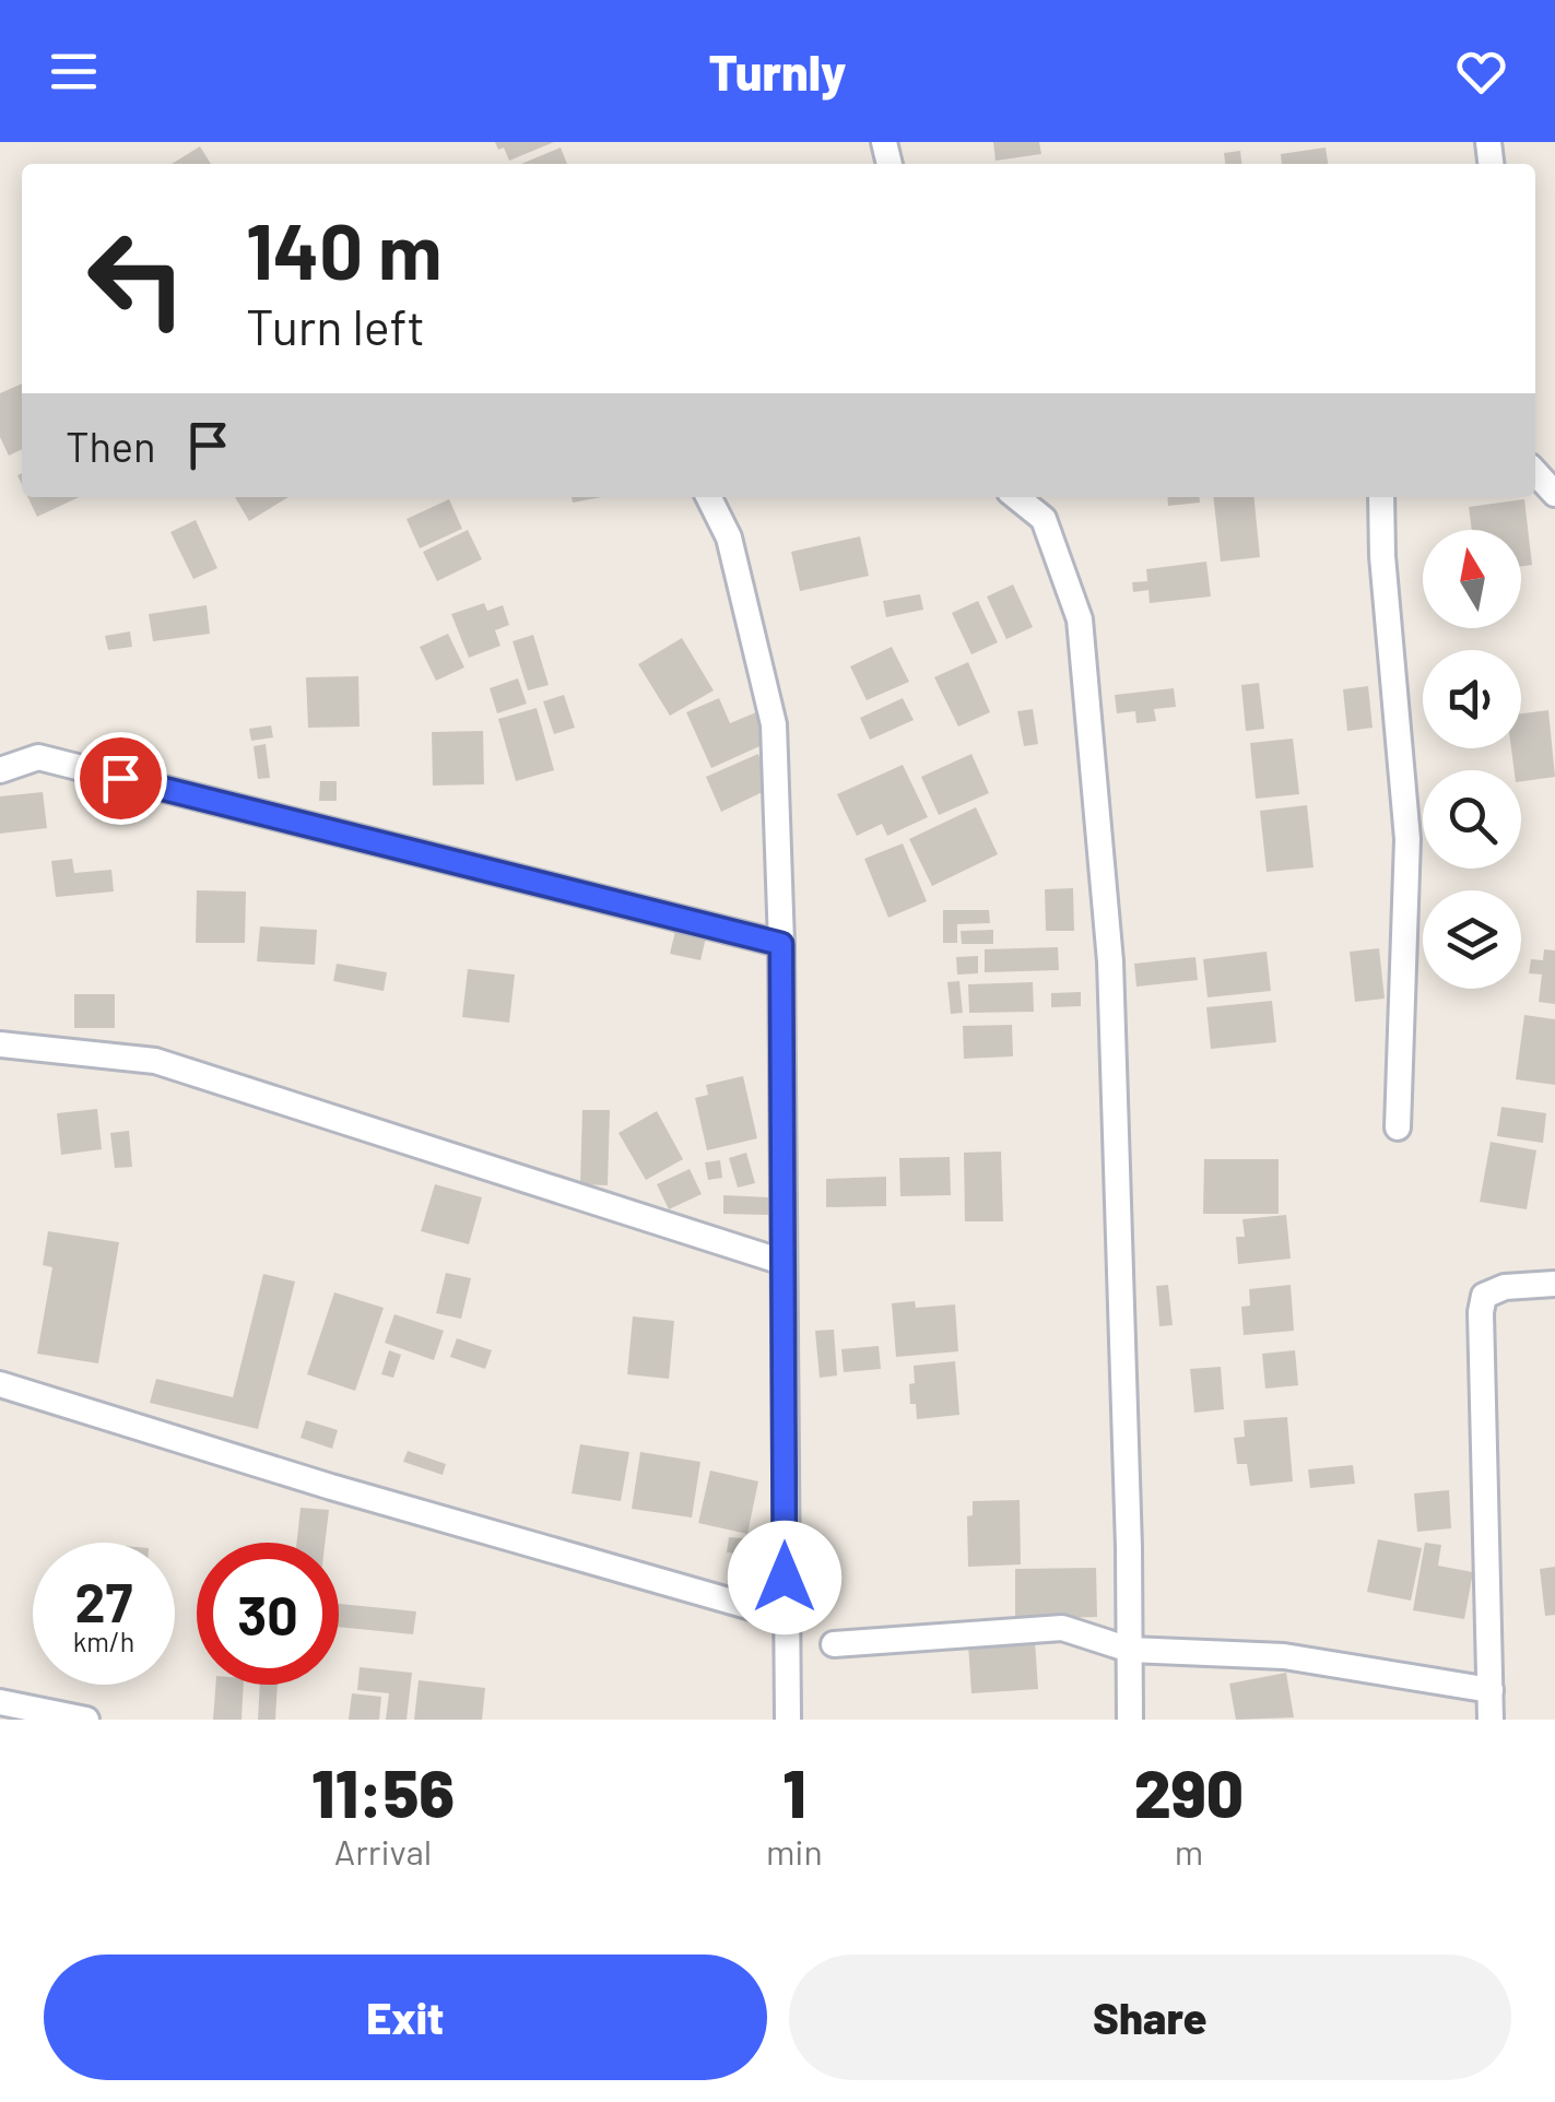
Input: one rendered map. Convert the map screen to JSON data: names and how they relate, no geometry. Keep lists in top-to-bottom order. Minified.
{"north":"top","page":{"header":"Turnly","turn":["140 m","Turn left"],"then":"Then","speed":"27 km/h","limit":"30","eta":["11:56","Arrival","1","min","290","m"],"buttons":["Exit","Share"]}}
